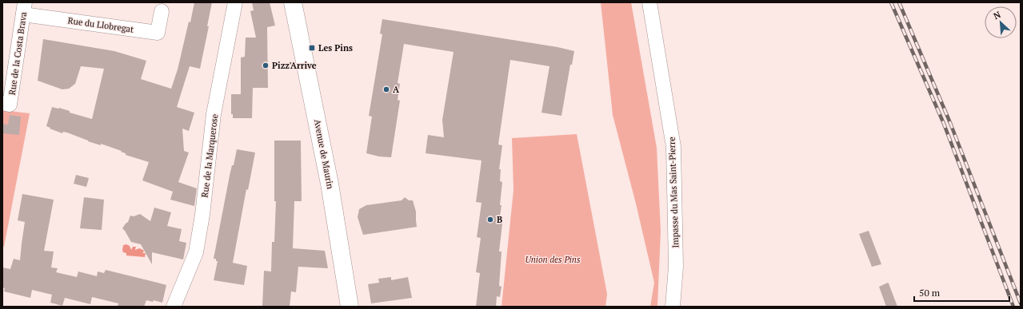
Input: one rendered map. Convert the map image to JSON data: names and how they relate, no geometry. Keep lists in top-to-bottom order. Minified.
{"streets":{"street":["Rue du Llobregat","Rue de la Costa Brava","Avenue de Maurin","Rue de la Marquerose","Impasse du Mas Saint-Pierre"]},"crossings":[["Rue du Llobregat","Rue de la Costa Brava"]],"parks":["Union des Pins"],"places":{"transit":["Les Pins"],"other":["Pizz'Arrive","A","B"]},"scale_bar":"50 m","north":"top left"}
